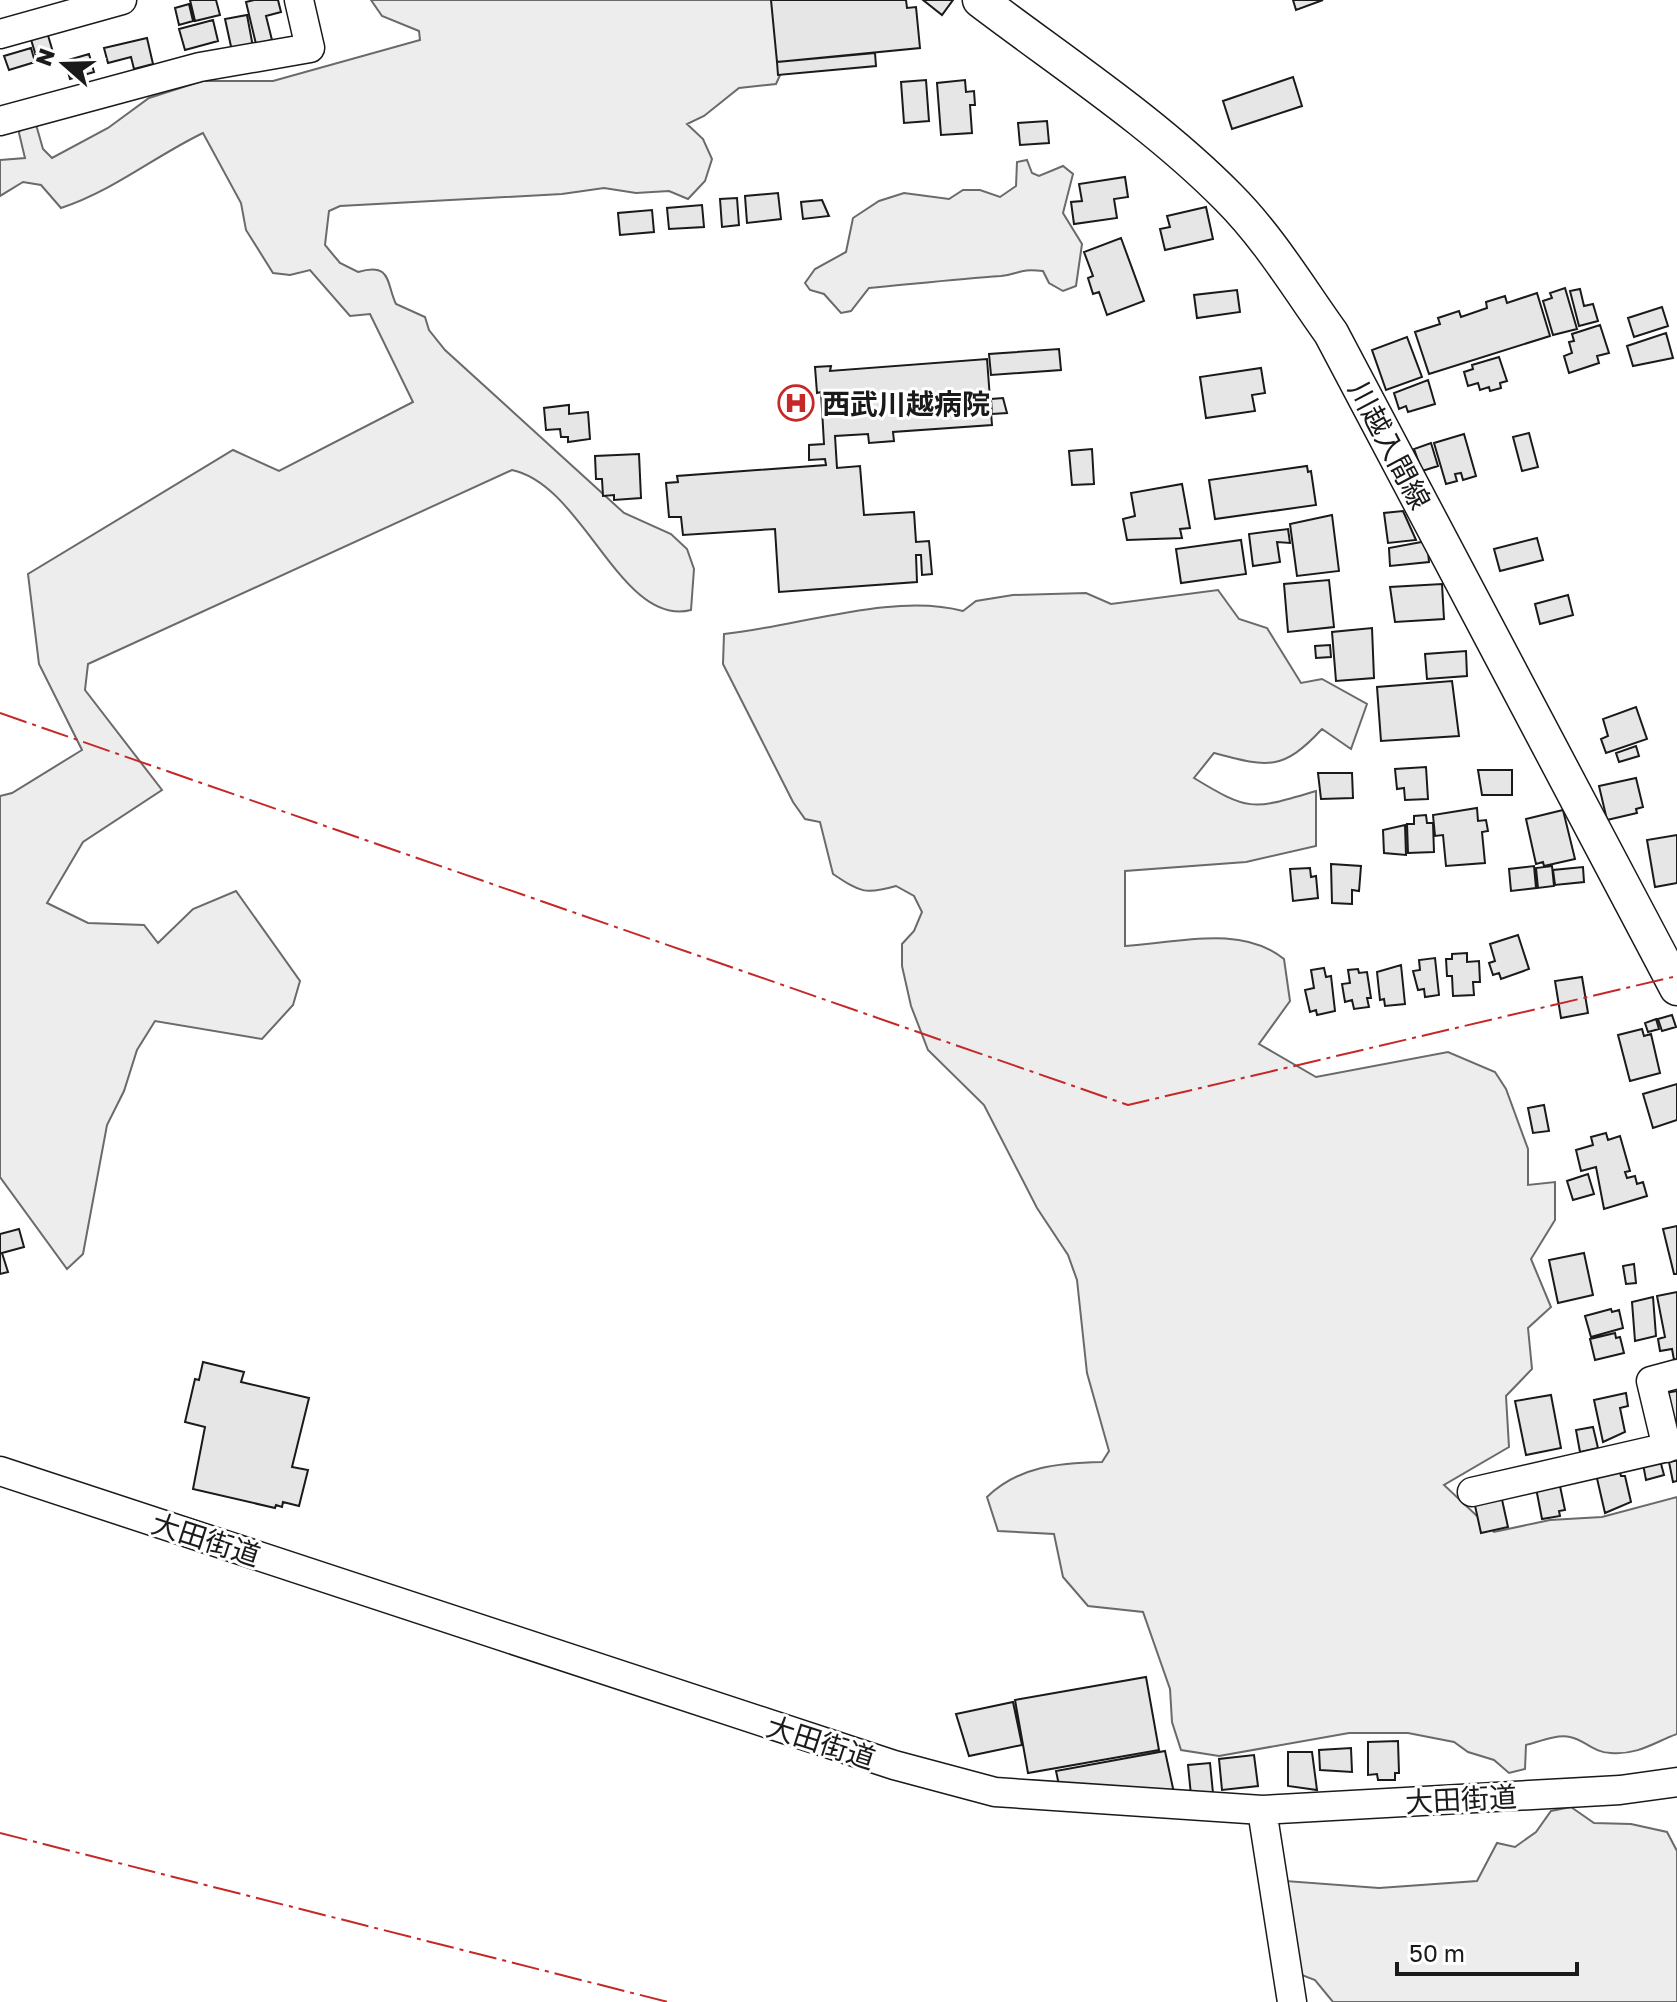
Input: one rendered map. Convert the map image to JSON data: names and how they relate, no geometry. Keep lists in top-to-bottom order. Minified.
{"streets":{"main road":["川越入間線"],"street":["大田街道"]},"places":{"hospital":["西武川越病院"]},"scale_bar":"50 m","north":"left"}
